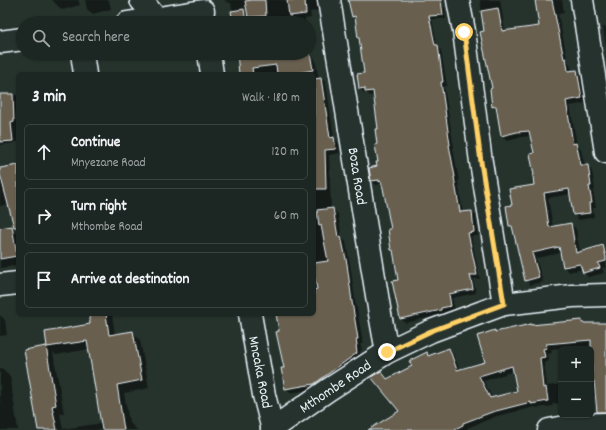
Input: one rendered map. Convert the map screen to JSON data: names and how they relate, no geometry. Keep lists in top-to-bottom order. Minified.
{"streets":{"street":["Boza Road","Mncaka Road","Mthombe Road"]},"crossings":[["Boza Road","Mthombe Road"],["Mncaka Road","Mthombe Road"]],"page":{"search":"Search here","heading":["3 min","Walk · 180 m"],"list":[["Continue","Mnyezane Road","120 m"],["Turn right","Mthombe Road","60 m"],"Arrive at destination"],"map_buttons":["+","−"]}}
